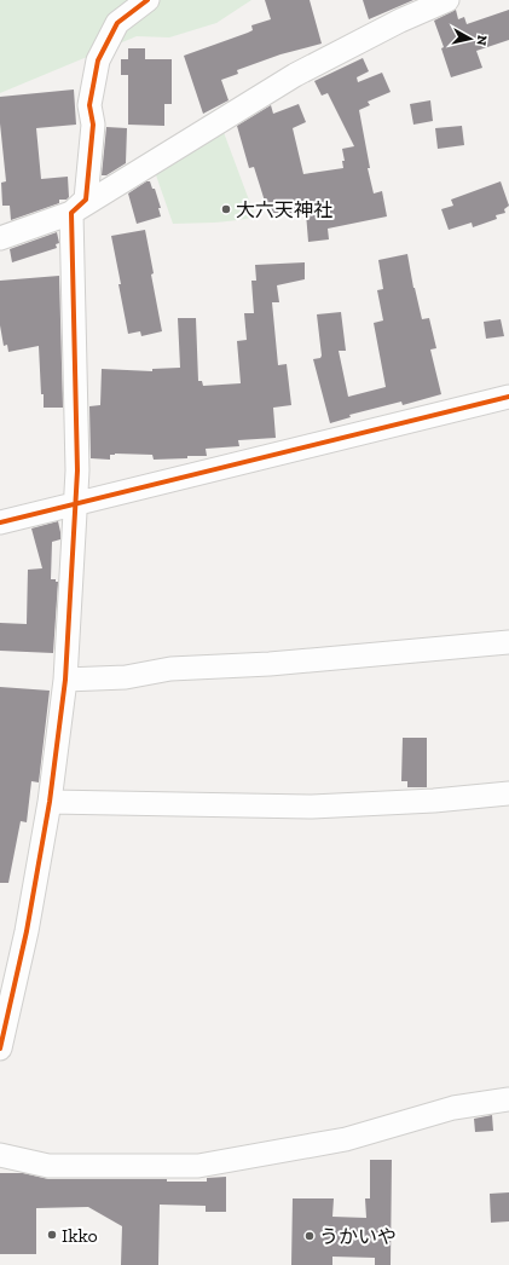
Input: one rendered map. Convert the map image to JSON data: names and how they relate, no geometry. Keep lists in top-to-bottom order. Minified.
{"places":["大六天神社","Ikko","うかいや"],"north":"right"}
